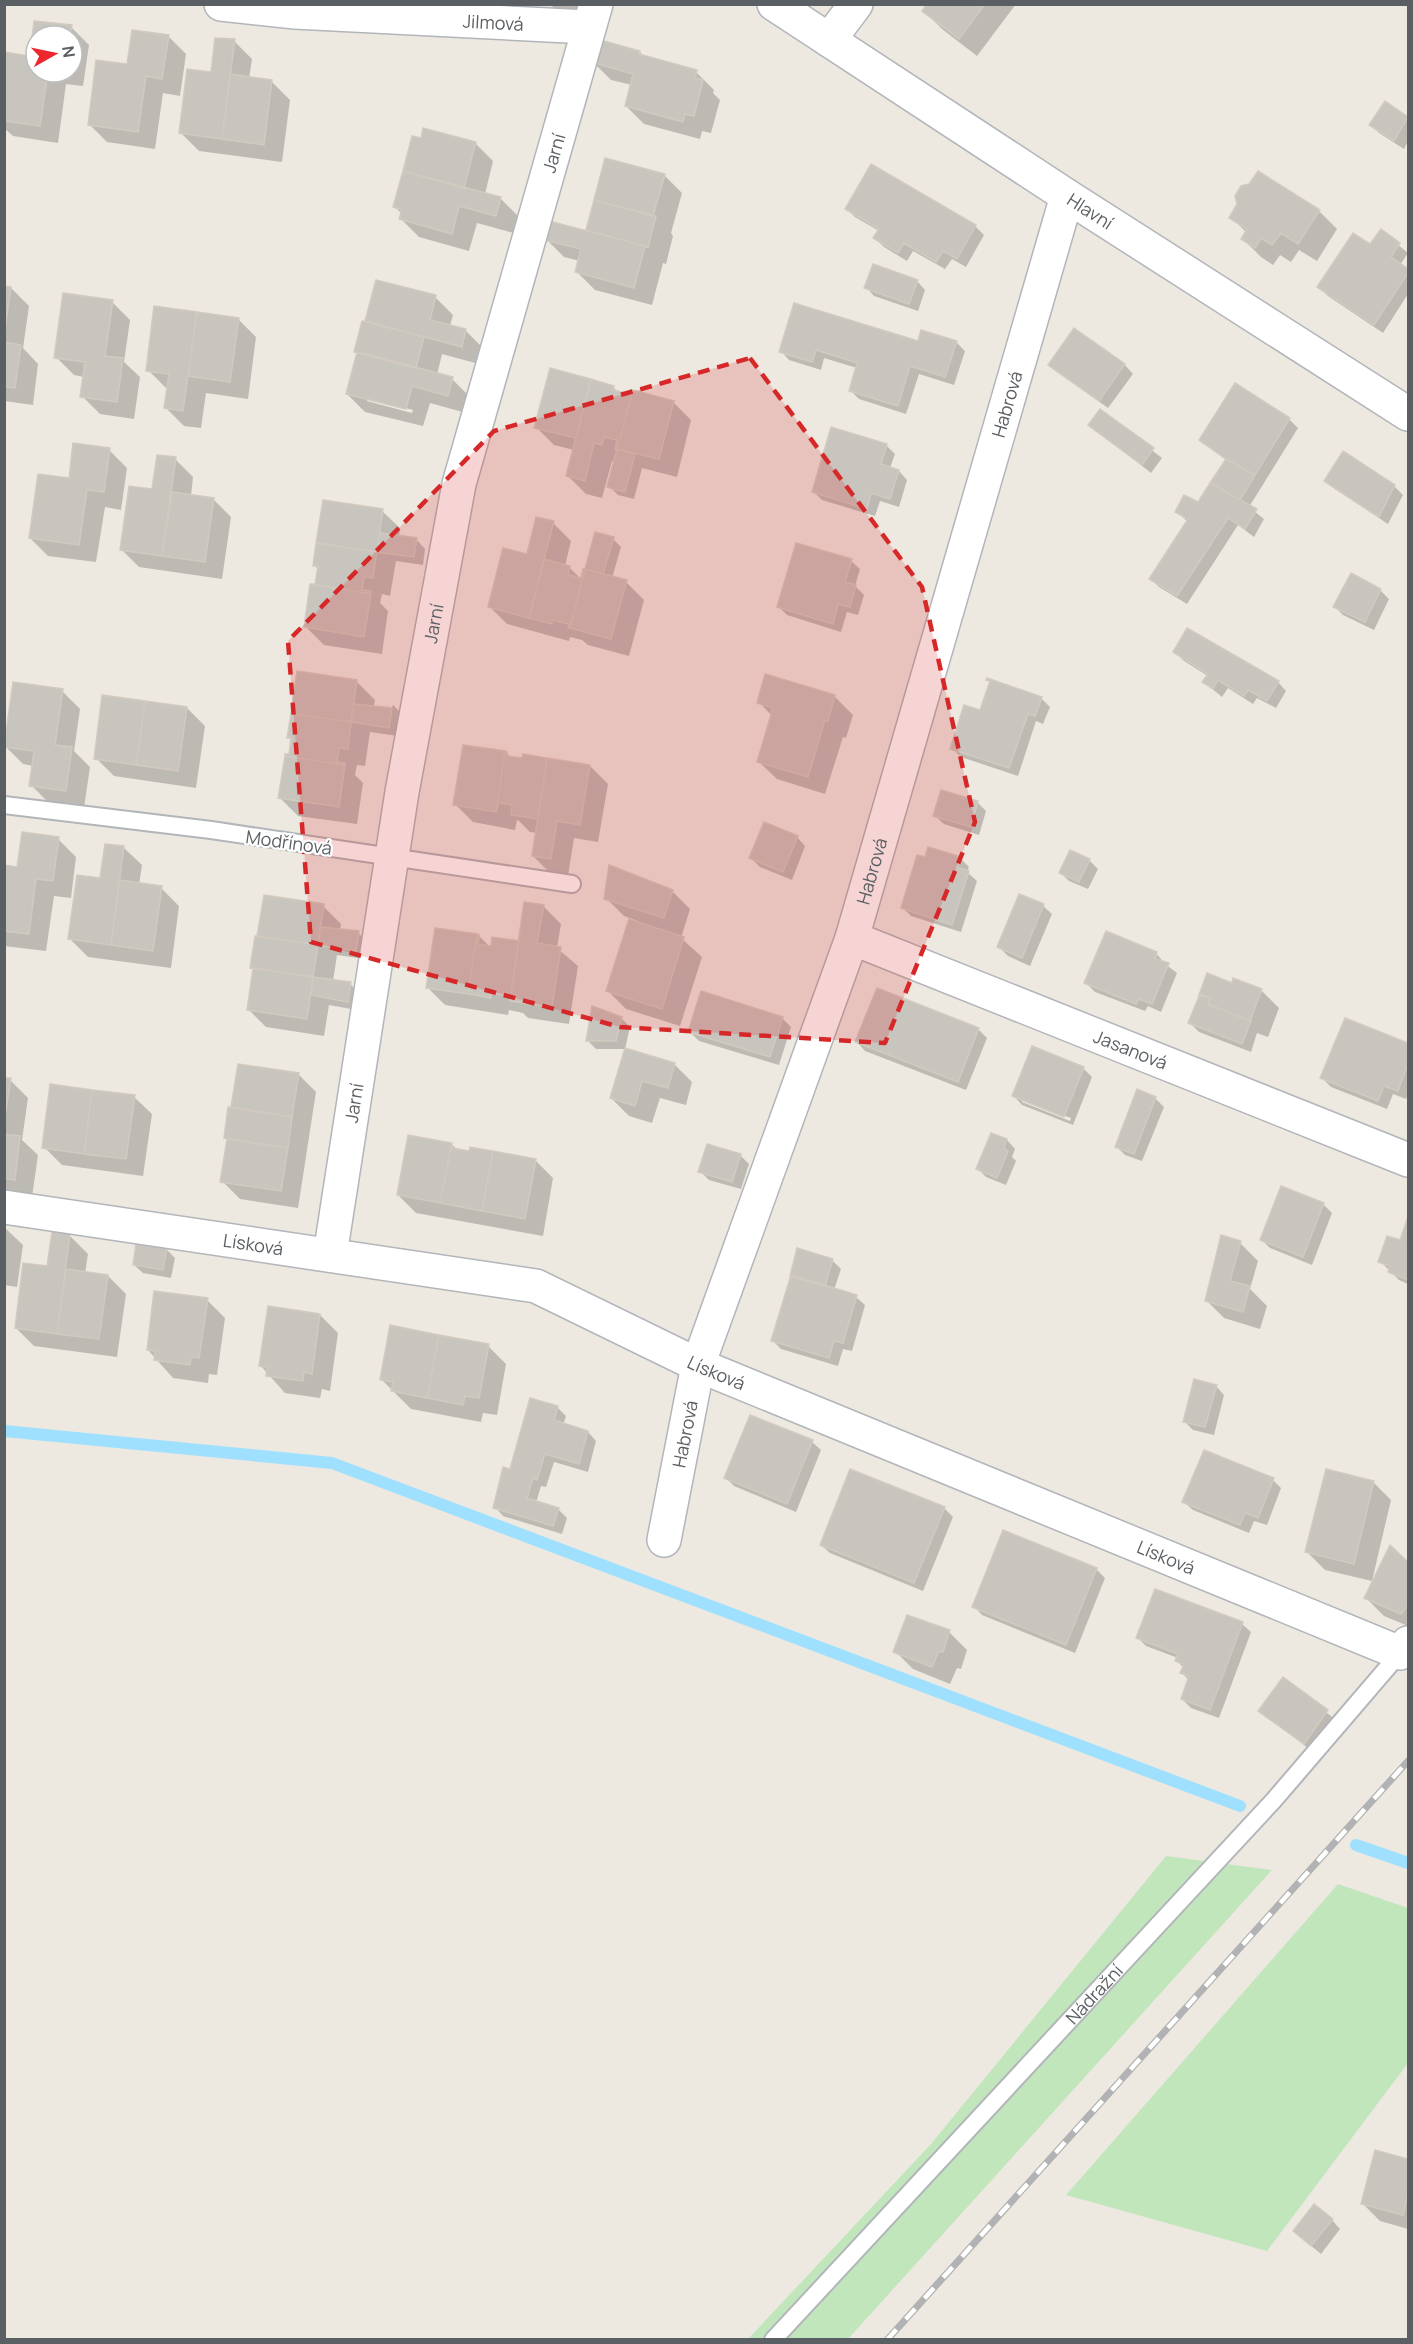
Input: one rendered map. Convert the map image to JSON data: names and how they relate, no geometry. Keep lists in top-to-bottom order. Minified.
{"streets":{"street":["Jilmová","Jarní","Hlavní","Habrová","Jasanová","Lísková"],"lane":["Modřínová","Nádražní"]},"crossings":[["Jilmová","Jarní"],["Jarní","Modřínová"],["Jarní","Lísková"],["Hlavní","Habrová"],["Habrová","Jasanová"],["Habrová","Lísková"],["Lísková","Nádražní"]],"north":"right"}
